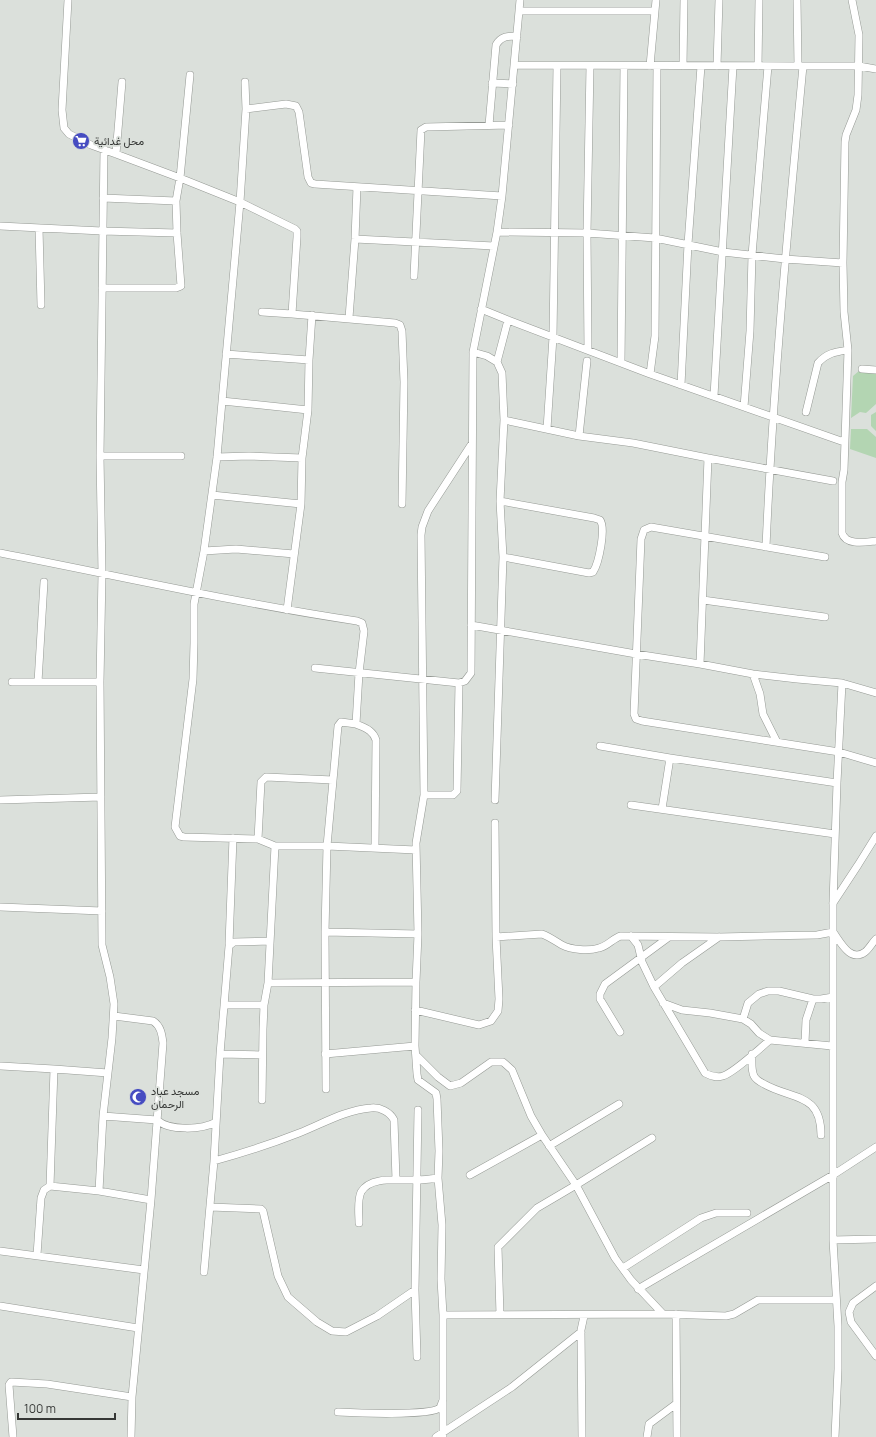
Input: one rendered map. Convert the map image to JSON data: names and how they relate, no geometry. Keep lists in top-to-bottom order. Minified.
{"places":{"supermarket":["محل غدائية"],"mosque":["مسجد عباد الرحمان"]},"scale_bar":"100 m"}
